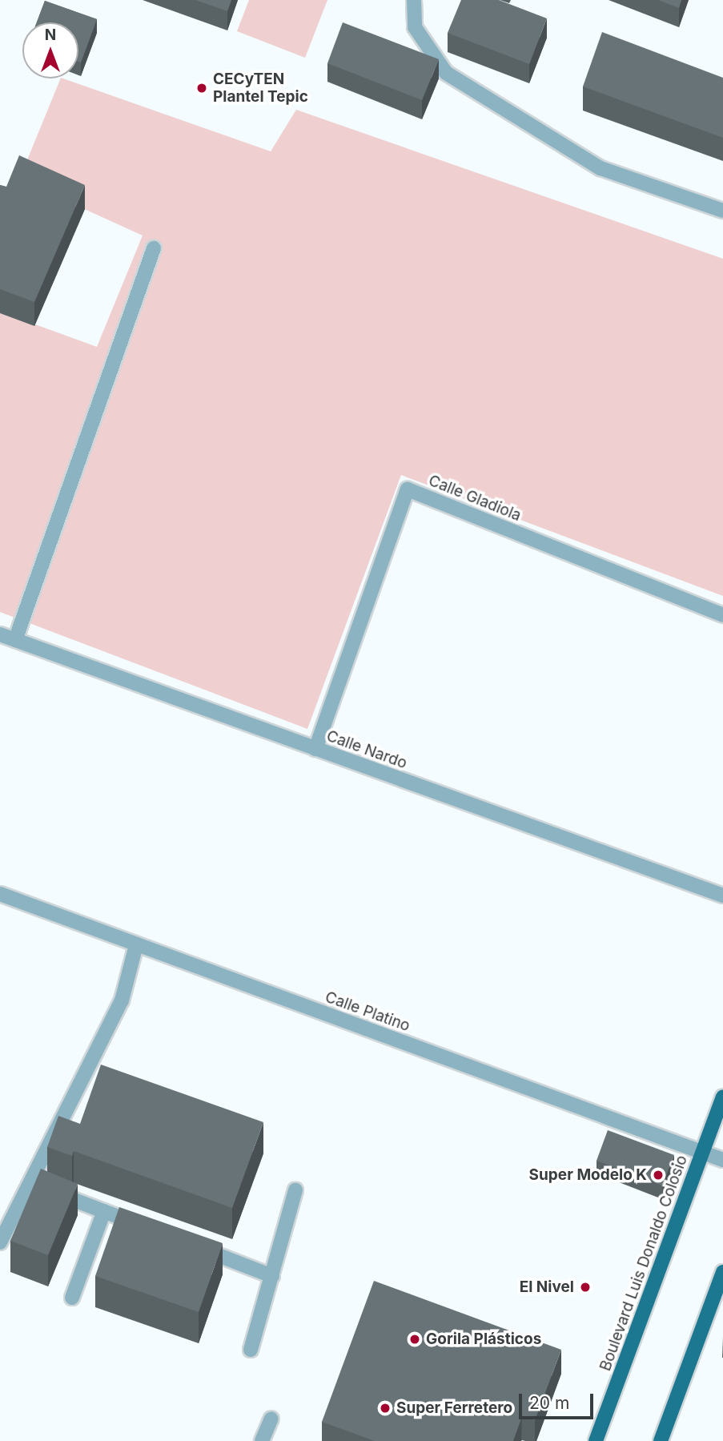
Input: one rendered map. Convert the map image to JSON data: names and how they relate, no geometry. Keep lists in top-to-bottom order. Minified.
{"streets":{"main road":["Boulevard Luis Donaldo Colosio"],"street":["Calle Gladiola","Calle Nardo","Calle Platino"]},"crossings":[["Calle Gladiola","Calle Nardo"],["Calle Platino","Boulevard Luis Donaldo Colosio"]],"places":["CECyTEN Plantel Tepic","Super Modelo K","El Nivel","Gorila Plásticos","Super Ferretero"],"scale_bar":"20 m","north":"top"}
